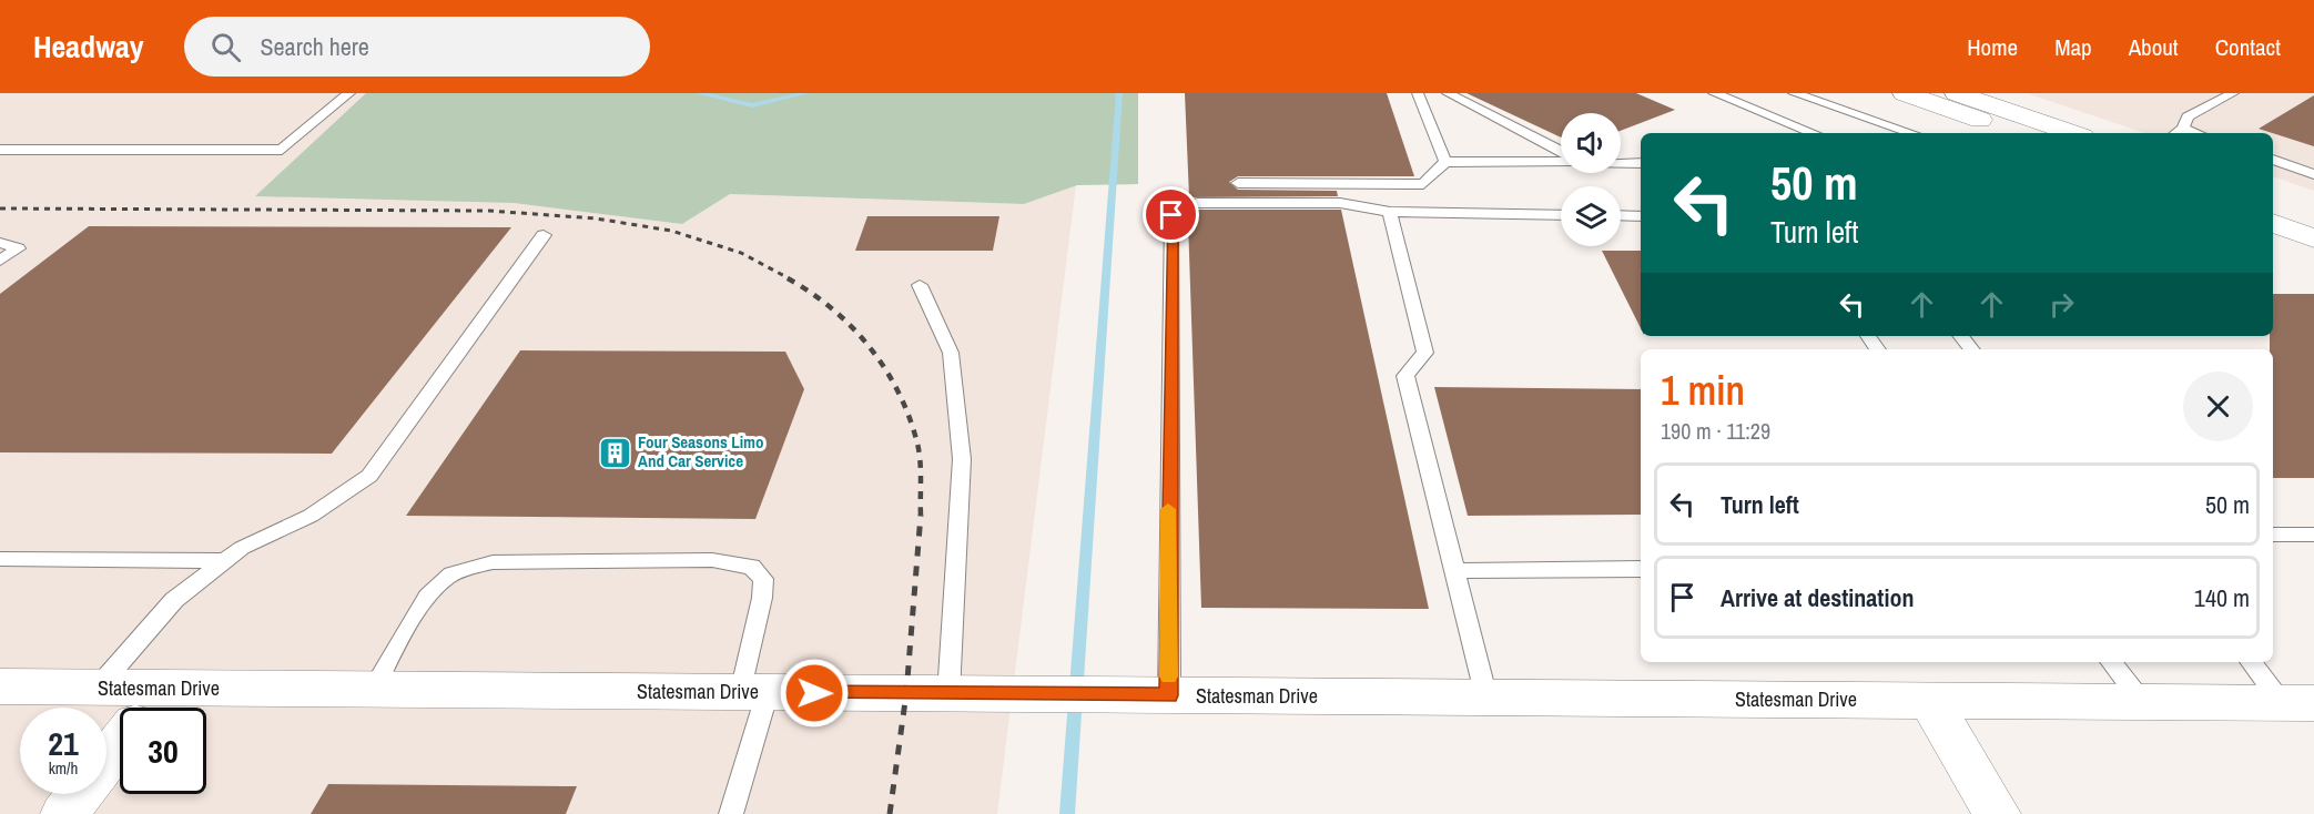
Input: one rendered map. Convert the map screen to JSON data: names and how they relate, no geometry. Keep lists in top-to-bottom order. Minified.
{"streets":{"street":["Statesman Drive"]},"places":{"building":["Four Seasons Limo And Car Service"]},"page":{"header":"Headway","search":"Search here","nav":["Home","Map","About","Contact"],"turn":["50 m","Turn left"],"heading":["1 min","190 m · 11:29"],"list":[{"name":"Turn left","value":"50 m"},{"name":"Arrive at destination","value":"140 m"}],"speed":"21 km/h","limit":"30"}}
